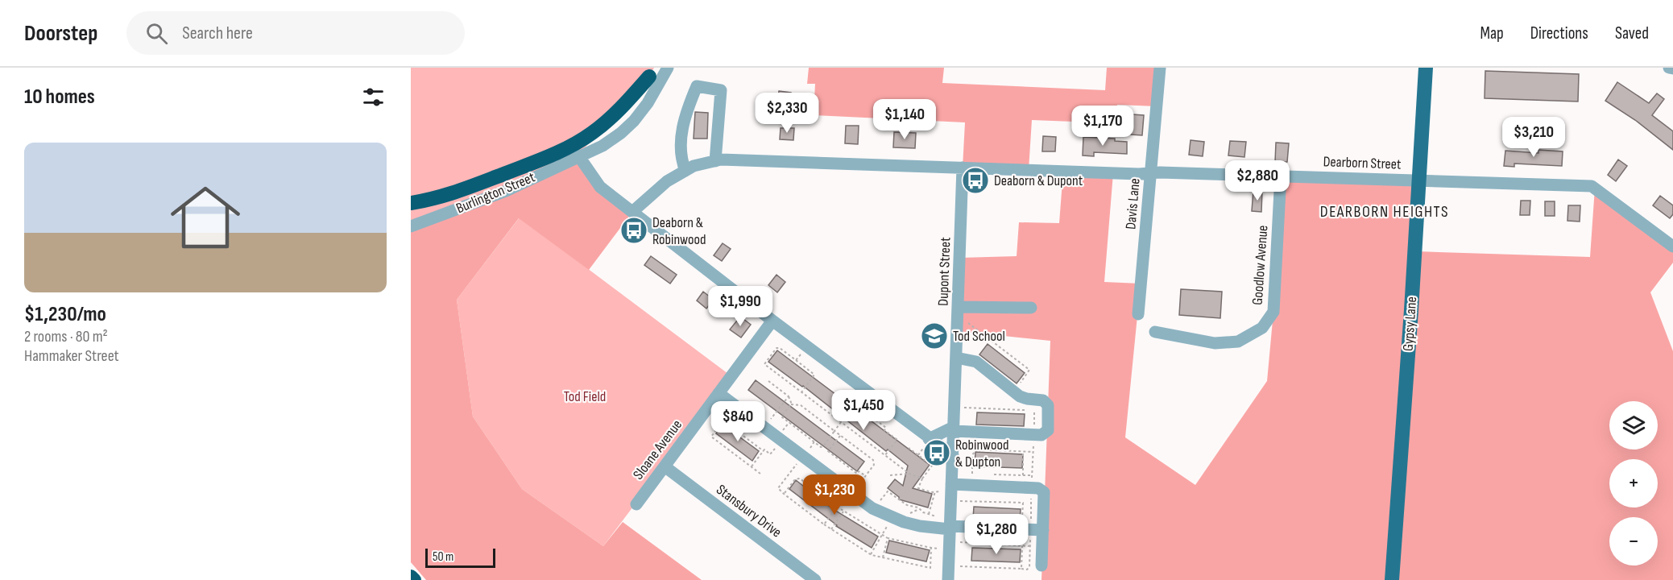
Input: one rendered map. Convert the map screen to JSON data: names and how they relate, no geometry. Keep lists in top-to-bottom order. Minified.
{"streets":{"main road":["Gypsy Lane"],"street":["Dearborn Street","Burlington Street","Davis Lane","Goodlow Avenue","Dupont Street","Sloane Avenue","Stansbury Drive"]},"crossings":[["Dearborn Street","Davis Lane"],["Dearborn Street","Goodlow Avenue"],["Dearborn Street","Dupont Street"],["Dearborn Street","Gypsy Lane"],["Sloane Avenue","Stansbury Drive"]],"districts":["DEARBORN HEIGHTS"],"parks":["Tod Field"],"places":{"bus stop":["Deaborn & Dupont","Deaborn & Robinwood","Robinwood & Dupton"],"school or university":["Tod School"]},"scale_bar":"50 m","page":{"header":"Doorstep","search":"Search here","nav":["Map","Directions","Saved"],"heading":"10 homes","price":["$2,330","$1,140","$1,170","$3,210","$2,880","$1,990","$1,450","$840","$1,230","$1,280"],"list":[{"name":"$1,230/mo","note":"2 rooms · 80 m² · Hammaker Street"}],"map_buttons":["+","−"],"scale":"50 m"}}
